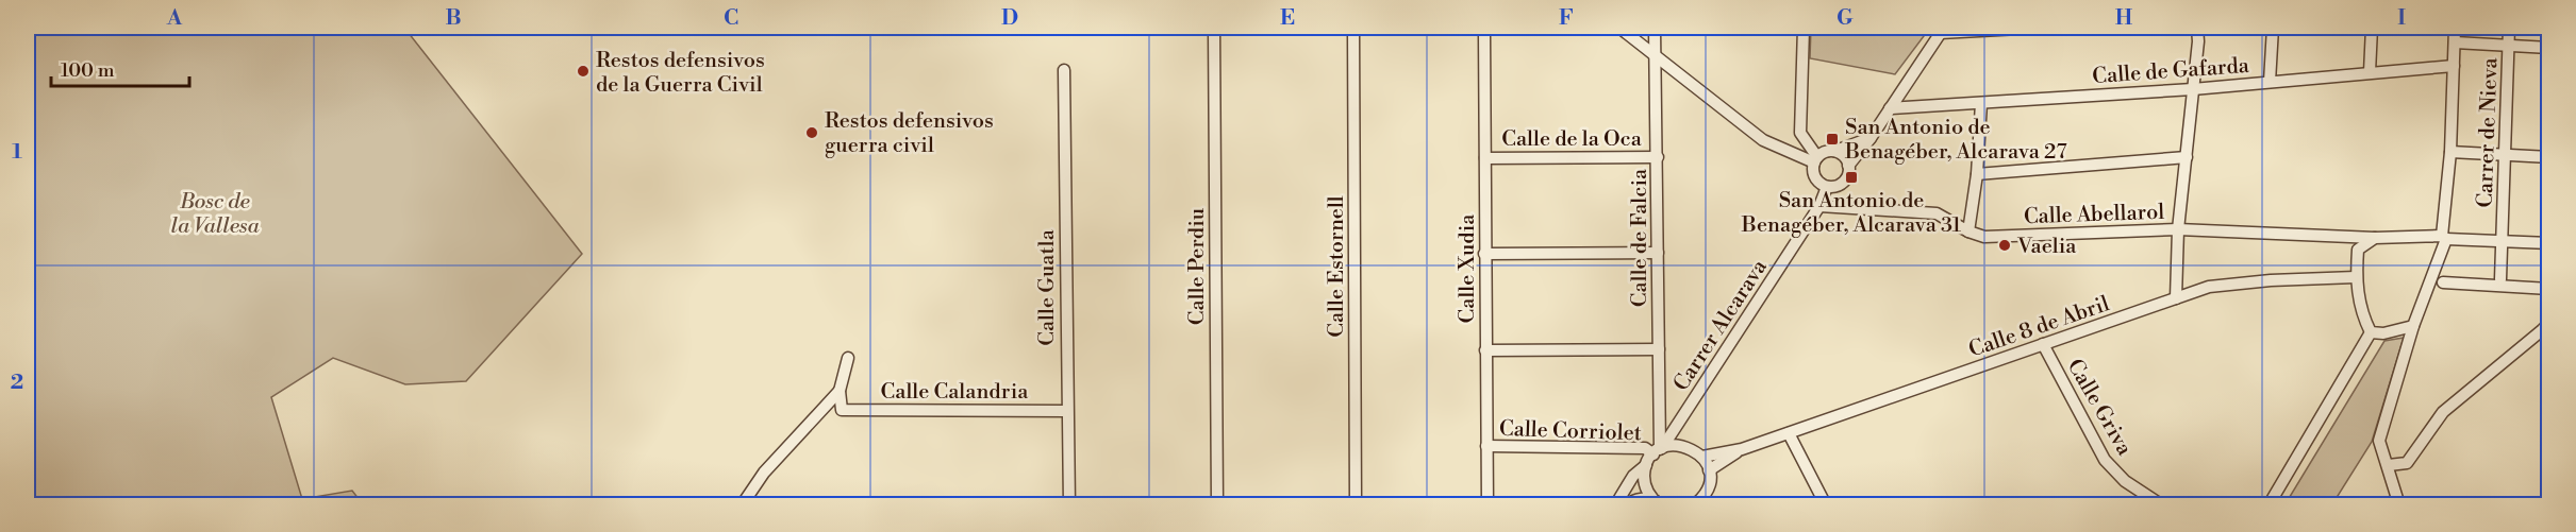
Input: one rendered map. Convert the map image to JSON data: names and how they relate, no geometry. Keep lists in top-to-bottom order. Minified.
{"streets":{"street":["Calle de Gafarda","Carrer de Nieva","Calle de la Oca","Calle Abellarol","Calle de Falcia","Calle Perdiu","Calle Estornell","Calle Xudia","Calle Guatla","Carrer Alcarava","Calle 8 de Abril","Calle Calandria","Calle Griva","Calle Corriolet"]},"crossings":[["Carrer de Nieva","Calle Abellarol"],["Calle de la Oca","Calle de Falcia"],["Calle de la Oca","Calle Xudia"],["Calle Abellarol","Carrer Alcarava"],["Calle de Falcia","Carrer Alcarava"],["Calle de Falcia","Calle Corriolet"],["Calle Xudia","Calle Corriolet"],["Calle Guatla","Calle Calandria"],["Carrer Alcarava","Calle Corriolet"],["Calle 8 de Abril","Calle Griva"]],"parks":["Bosc de la Vallesa"],"places":{"other":["Restos defensivos de la Guerra Civil","Restos defensivos guerra civil","Vaelia"],"transit":["San Antonio de Benagéber, Alcarava 27","San Antonio de Benagéber, Alcarava 31"]},"scale_bar":"100 m","grid":{"columns":["A","B","C","D","E","F","G","H","I"],"rows":["1","2"]}}
